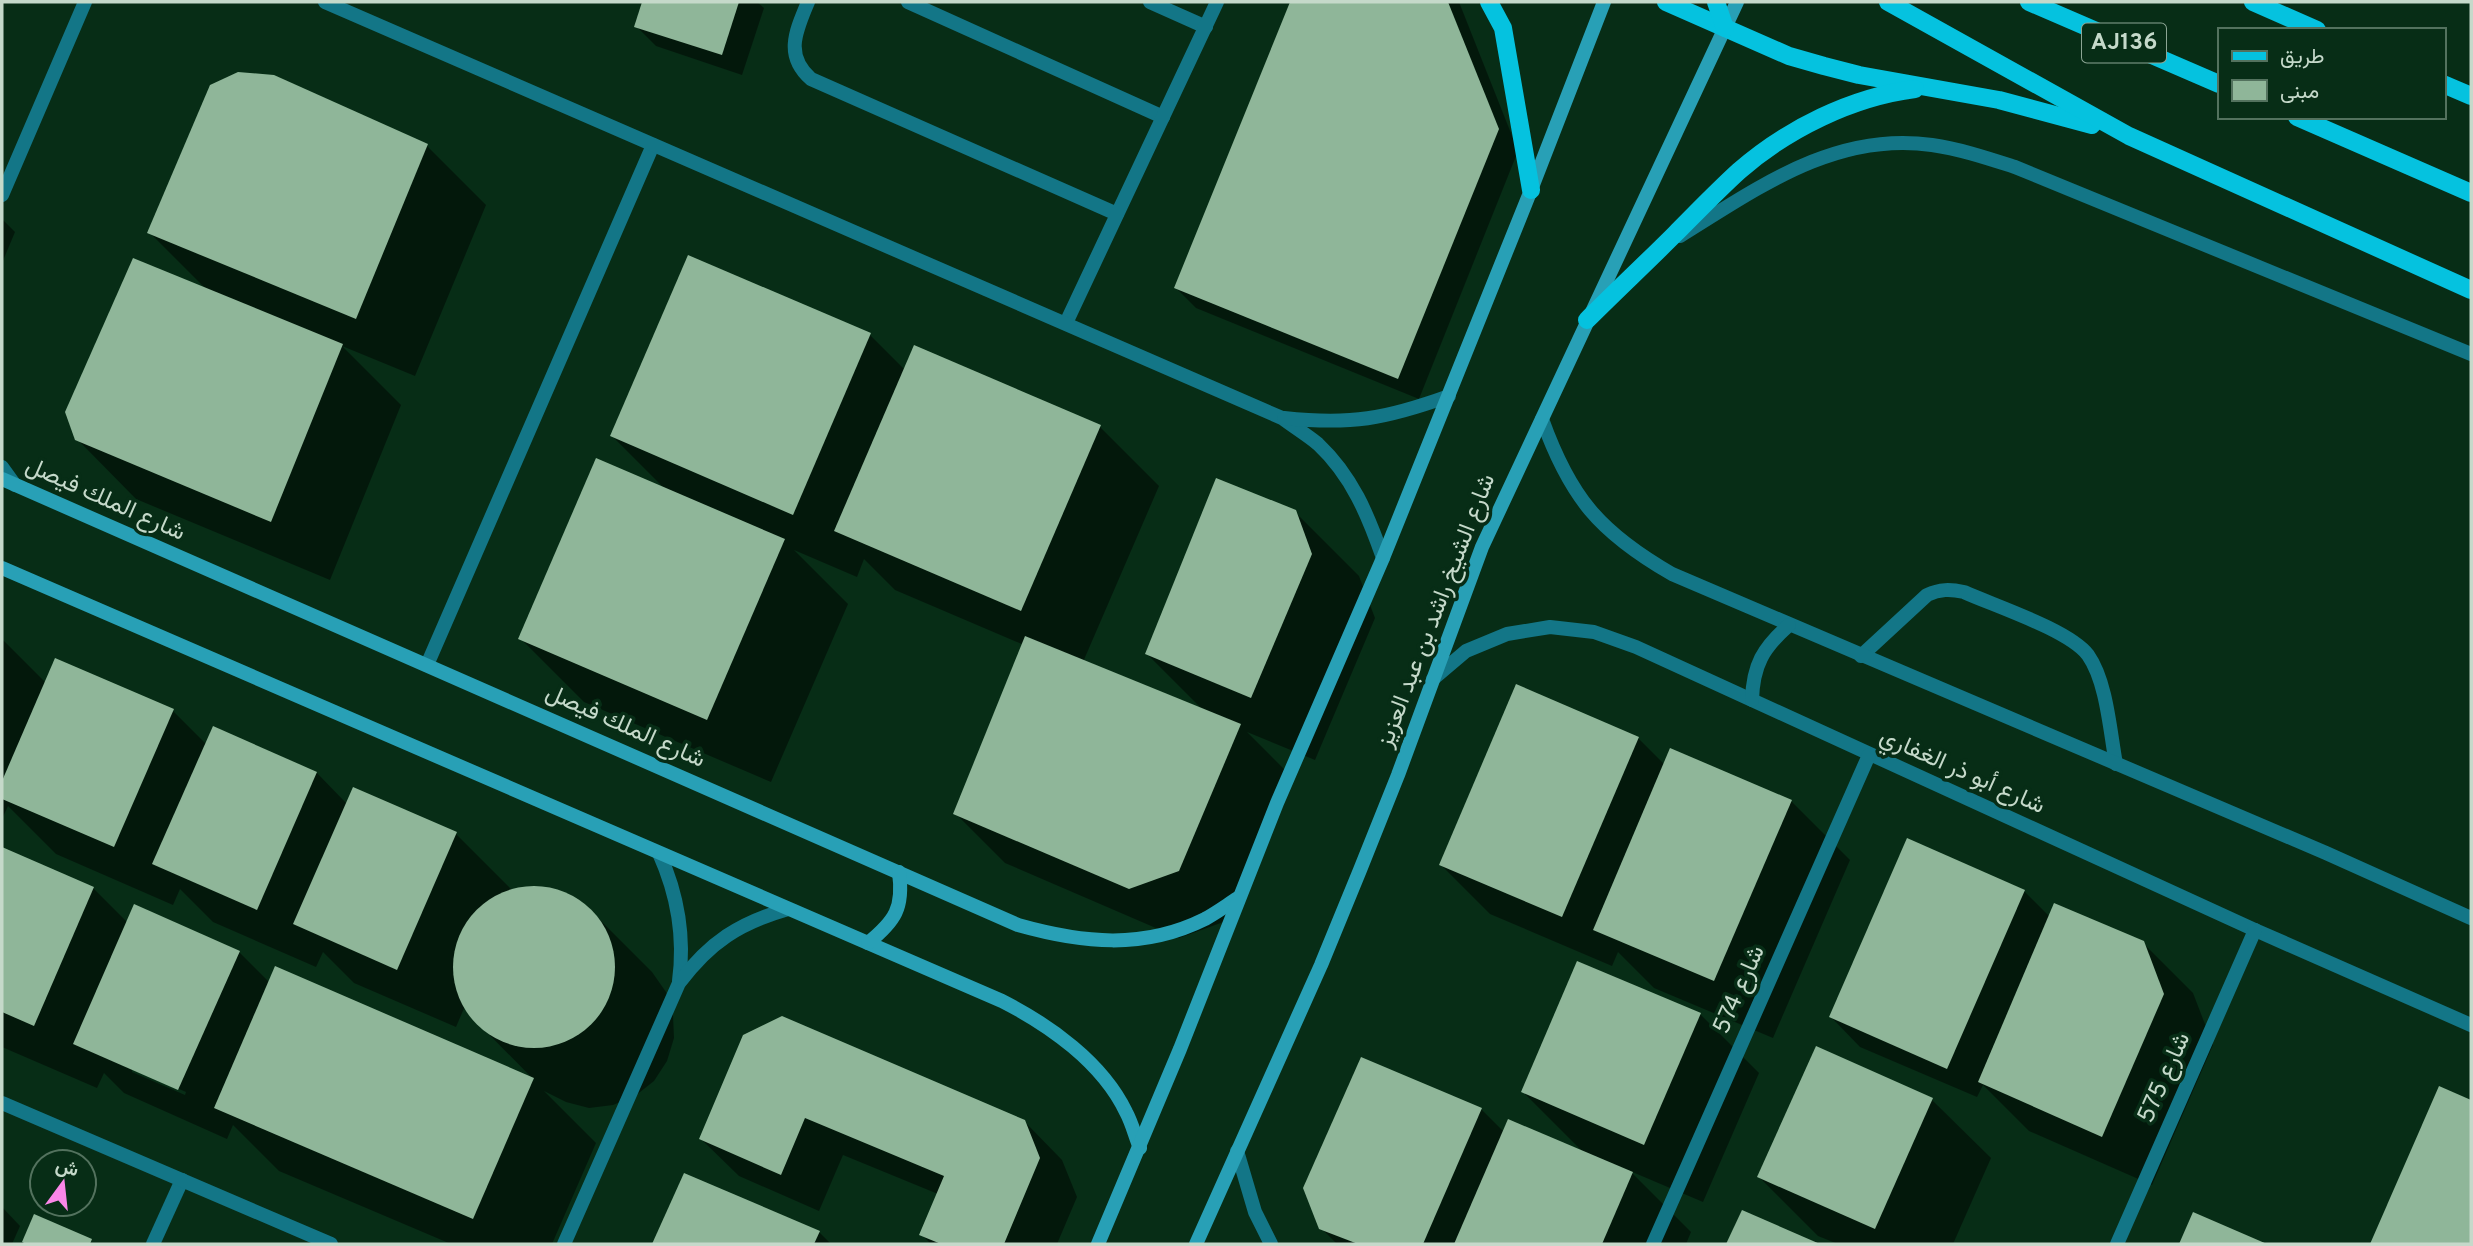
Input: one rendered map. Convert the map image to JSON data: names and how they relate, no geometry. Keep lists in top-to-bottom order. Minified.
{"streets":{"main road":["AJ136","شارع الملك فيصل","شارع الشيخ راشد بن عبد العزيز"],"street":["شارع أبو ذر الغفاري","شارع 574","شارع 575"]},"crossings":[["شارع الشيخ راشد بن عبد العزيز","شارع أبو ذر الغفاري"],["شارع أبو ذر الغفاري","شارع 574"],["شارع أبو ذر الغفاري","شارع 575"]],"legend":["طريق","مبنى"],"north":"top"}
